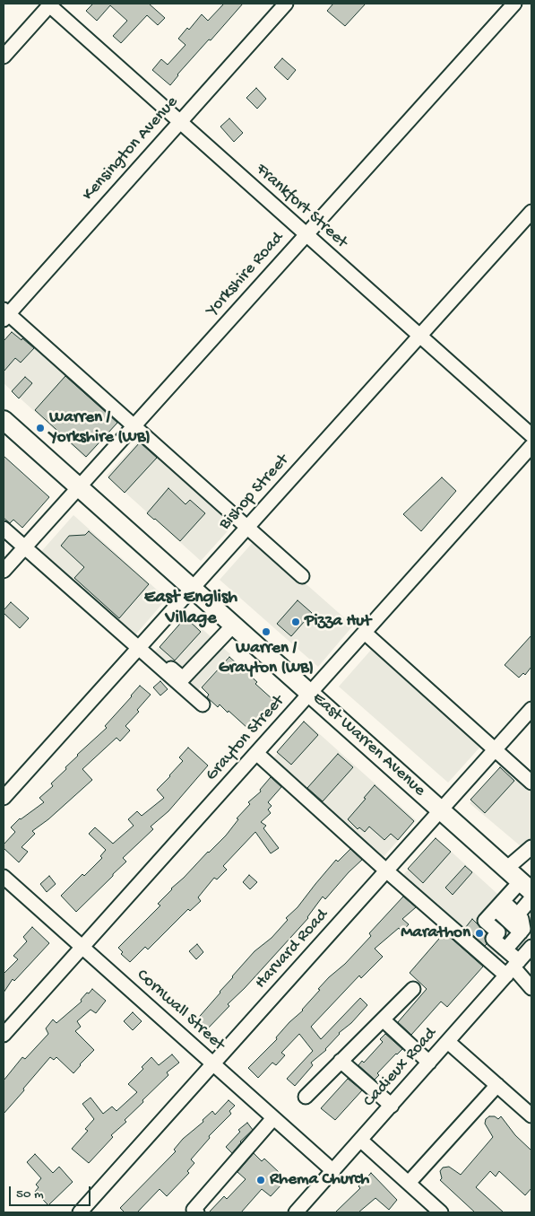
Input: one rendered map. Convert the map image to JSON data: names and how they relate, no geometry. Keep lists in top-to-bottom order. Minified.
{"streets":{"main road":["East Warren Avenue"],"street":["Kensington Avenue","Frankfort Street","Yorkshire Road","Bishop Street","Grayton Street","Harvard Road","Cornwall Street","Cadieux Road"]},"crossings":[["Kensington Avenue","Frankfort Street"],["Frankfort Street","Yorkshire Road"],["Frankfort Street","Bishop Street"],["Yorkshire Road","East Warren Avenue"],["Bishop Street","East Warren Avenue"],["Grayton Street","East Warren Avenue"],["Grayton Street","Cornwall Street"],["East Warren Avenue","Harvard Road"],["Harvard Road","Cornwall Street"],["Cornwall Street","Cadieux Road"]],"districts":["East English Village"],"places":["Warren / Yorkshire (WB)","Pizza Hut","Warren / Grayton (WB)","Marathon","Rhema Church"],"scale_bar":"50 m"}
